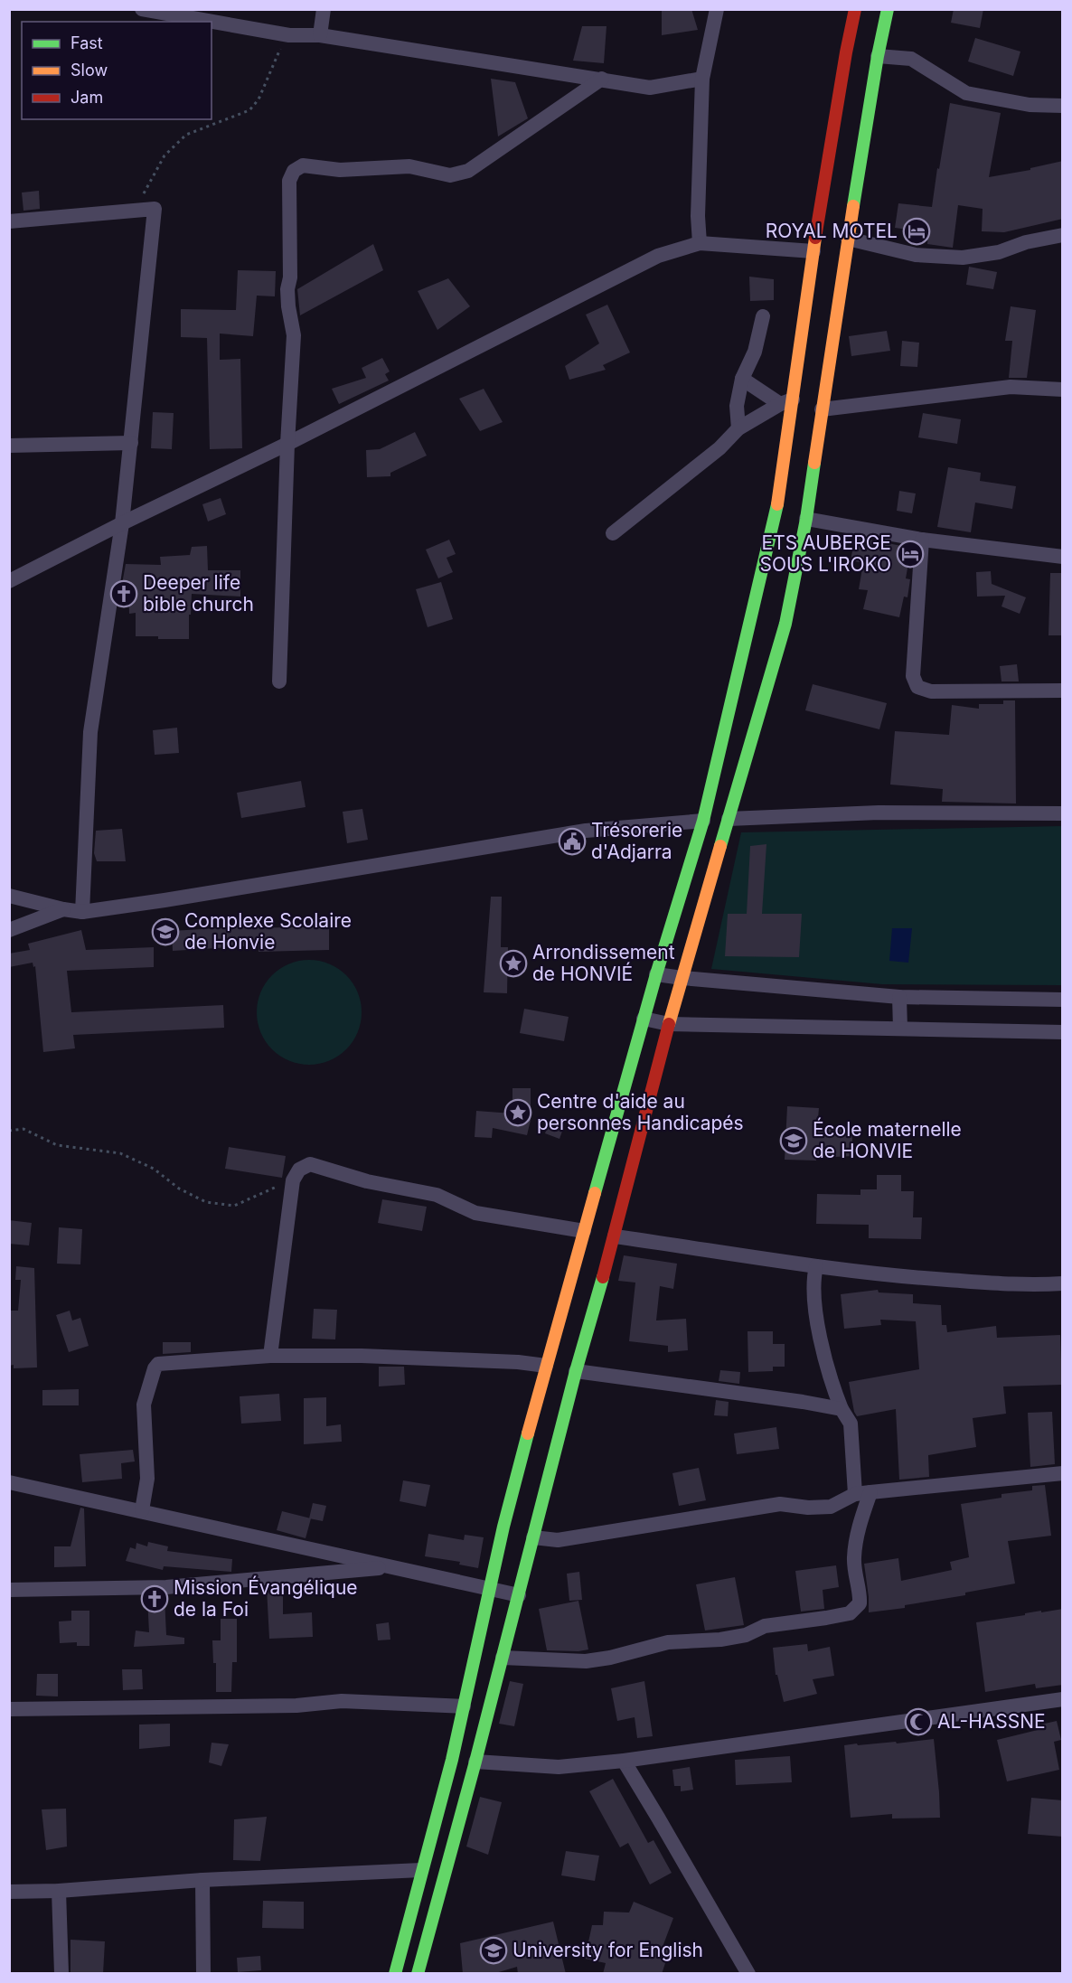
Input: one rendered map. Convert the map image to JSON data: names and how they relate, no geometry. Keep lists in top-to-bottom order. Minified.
{"places":{"hotel":["ROYAL MOTEL","ETS AUBERGE SOUS L'IROKO"],"church":["Deeper life bible church","Mission Évangélique de la Foi"],"public building":["Trésorerie d'Adjarra"],"school or university":["Complexe Scolaire de Honvie","École maternelle de HONVIE","University for English"],"place":["Arrondissement de HONVIÉ","Centre d'aide au personnes Handicapés"],"mosque":["AL-HASSNE"]},"legend":["Fast","Slow","Jam"]}
